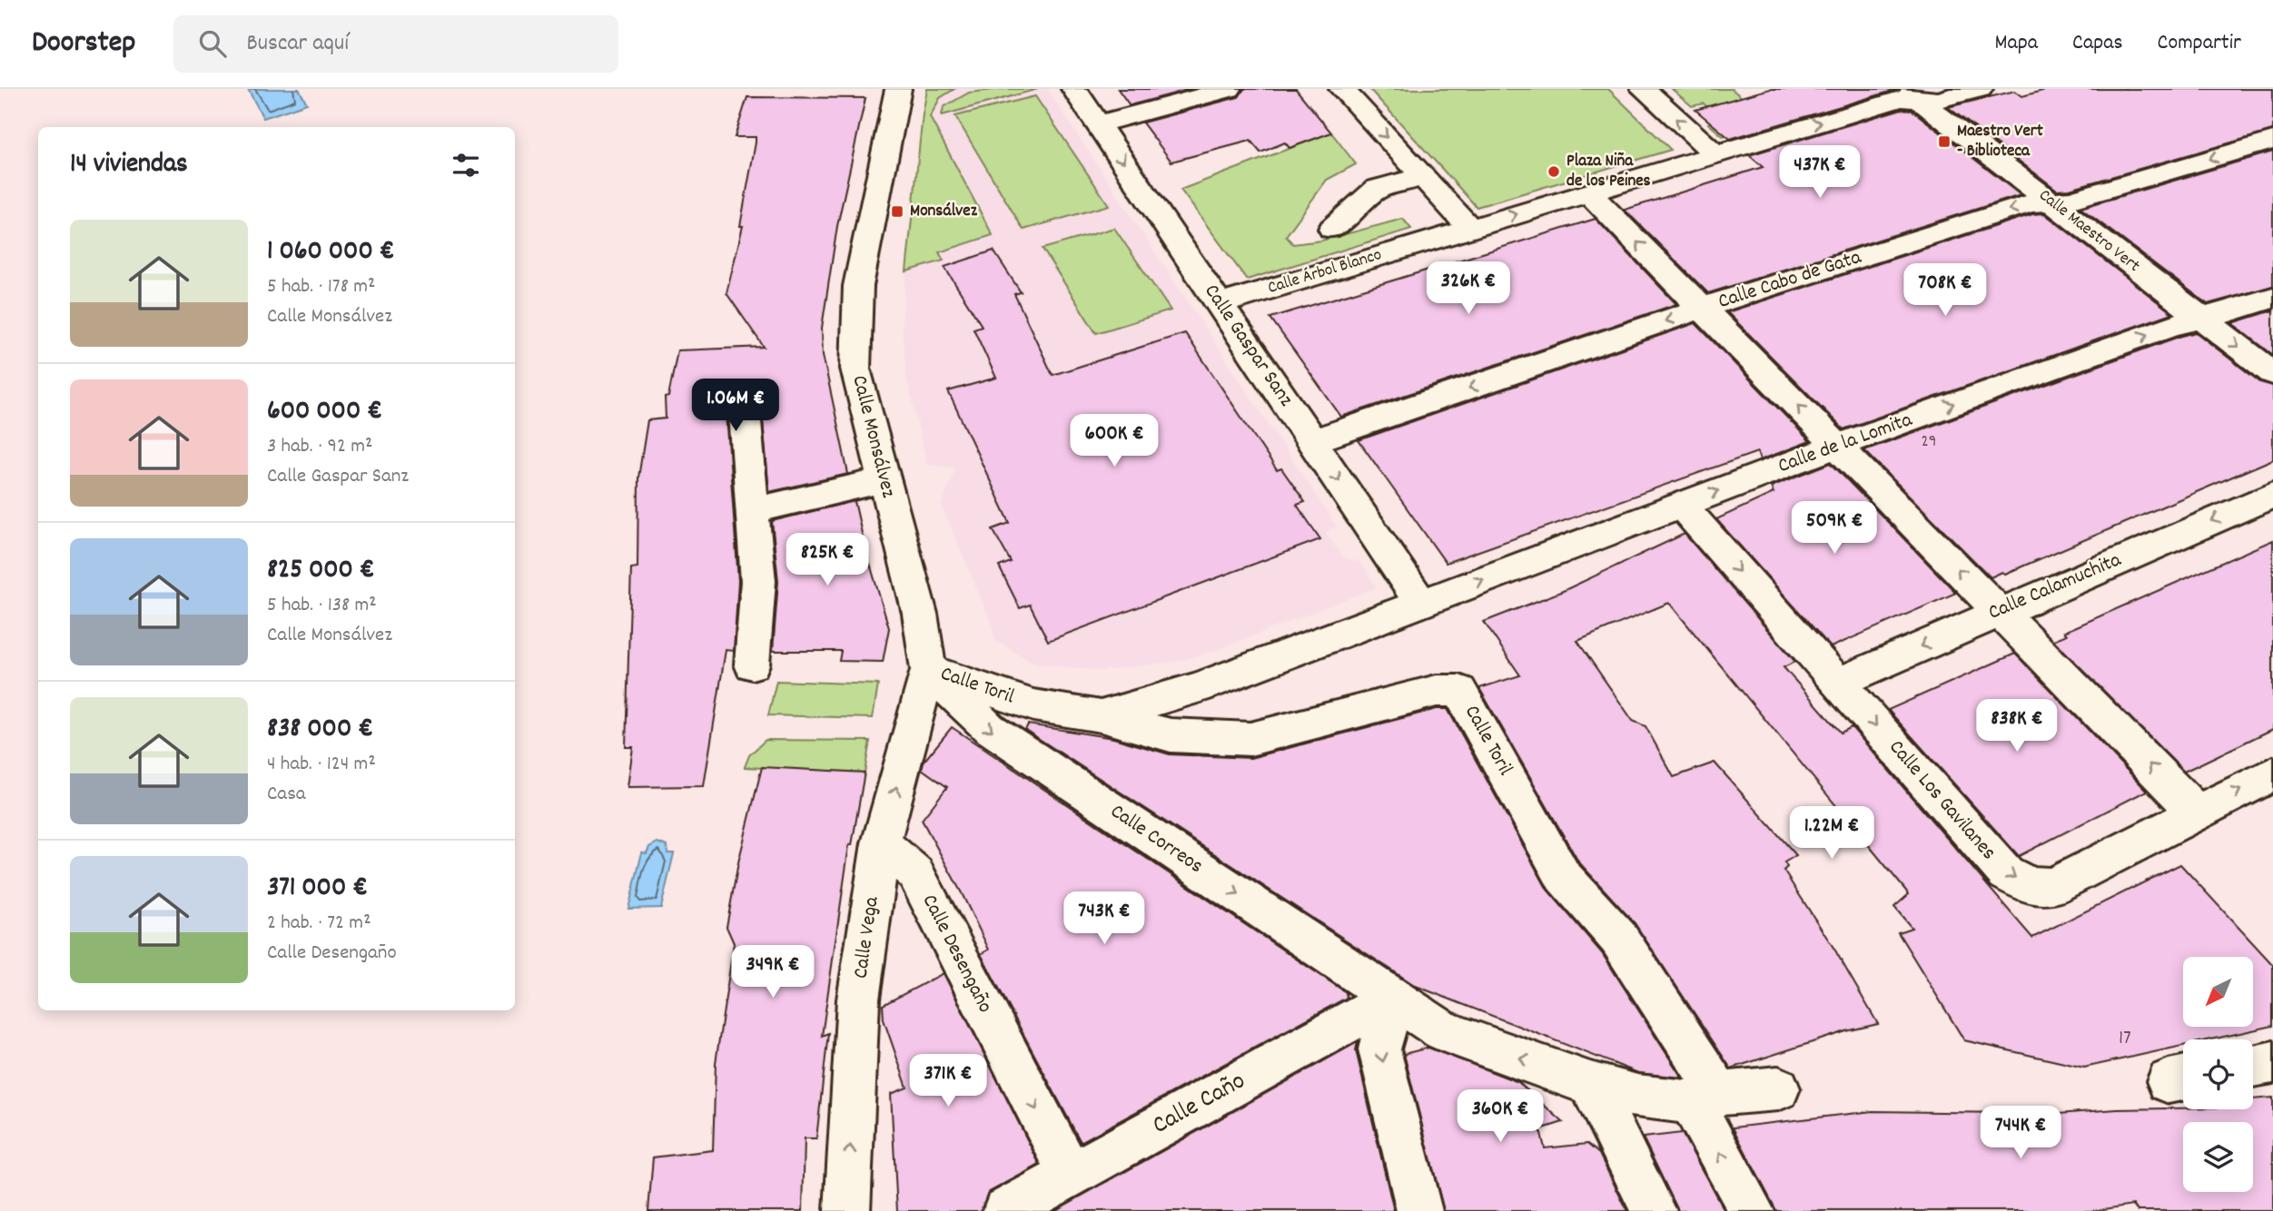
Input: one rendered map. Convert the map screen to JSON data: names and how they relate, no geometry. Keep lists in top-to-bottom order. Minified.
{"streets":{"street":["Calle Maestro Vert","Calle Árbol Blanco","Calle Cabo de Gata","Calle Gaspar Sanz","Calle Monsálvez","Calle de la Lomita","Calle Calamuchita","Calle Toril","Calle Los Gavilanes","Calle Correos","Calle Vega","Calle Desengaño","Calle Caño"]},"crossings":[["Calle Maestro Vert","Calle Árbol Blanco"],["Calle Maestro Vert","Calle Cabo de Gata"],["Calle Maestro Vert","Calle de la Lomita"],["Calle Árbol Blanco","Calle Gaspar Sanz"],["Calle Cabo de Gata","Calle Gaspar Sanz"],["Calle Gaspar Sanz","Calle de la Lomita"],["Calle Gaspar Sanz","Calle Toril"],["Calle Monsálvez","Calle Toril"],["Calle Monsálvez","Calle Correos"],["Calle Monsálvez","Calle Vega"],["Calle de la Lomita","Calle Toril"],["Calle de la Lomita","Calle Los Gavilanes"],["Calle Calamuchita","Calle Los Gavilanes"],["Calle Toril","Calle Correos"],["Calle Toril","Calle Vega"],["Calle Correos","Calle Vega"],["Calle Correos","Calle Caño"],["Calle Vega","Calle Desengaño"],["Calle Desengaño","Calle Caño"]],"one_way":["Calle Árbol Blanco","Calle Cabo de Gata","Calle Gaspar Sanz","Calle de la Lomita","Calle Calamuchita","Calle Vega","Calle Desengaño"],"places":{"transit":["Maestro Vert - Biblioteca","Monsálvez"],"other":["Plaza Niña de los Peines"]},"house_numbers":["29","17"],"north":"bottom left","page":{"header":"Doorstep","search":"Buscar aquí","nav":["Mapa","Capas","Compartir"],"heading":"14 viviendas","price":["437K €","326K €","708K €","1.06M €","600K €","509K €","825K €","838K €","1.22M €","743K €","349K €","371K €","360K €","744K €"],"list":[{"name":"1 060 000 €","note":"5 hab. · 178 m² · Calle Monsálvez"},{"name":"600 000 €","note":"3 hab. · 92 m² · Calle Gaspar Sanz"},{"name":"825 000 €","note":"5 hab. · 138 m² · Calle Monsálvez"},{"name":"838 000 €","note":"4 hab. · 124 m² · Casa"},{"name":"371 000 €","note":"2 hab. · 72 m² · Calle Desengaño"}]}}
